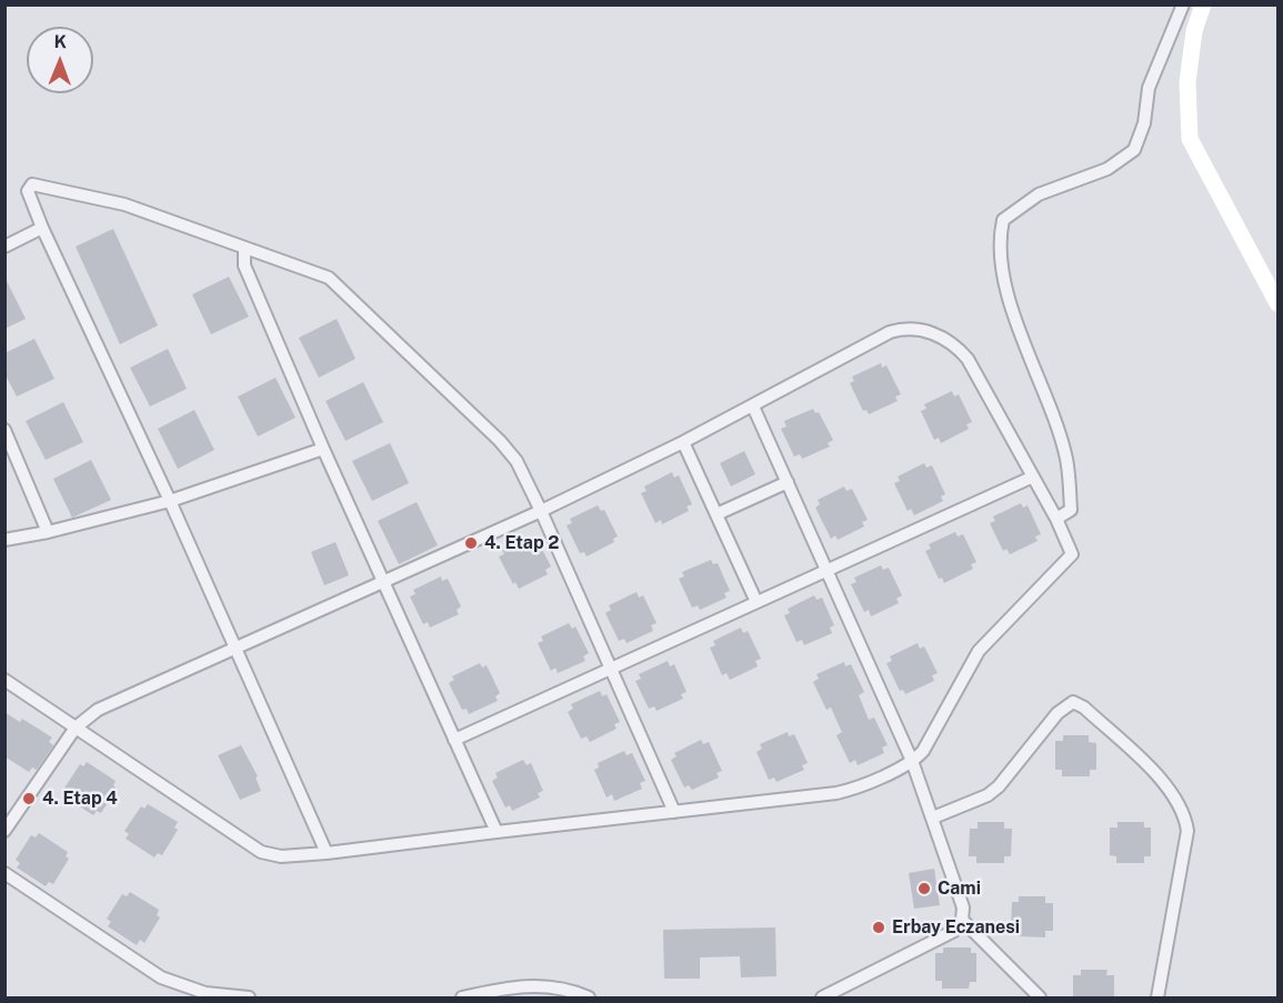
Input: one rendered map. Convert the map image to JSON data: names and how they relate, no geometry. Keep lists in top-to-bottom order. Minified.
{"places":["4. Etap 2","4. Etap 4","Cami","Erbay Eczanesi"],"north":"top"}
